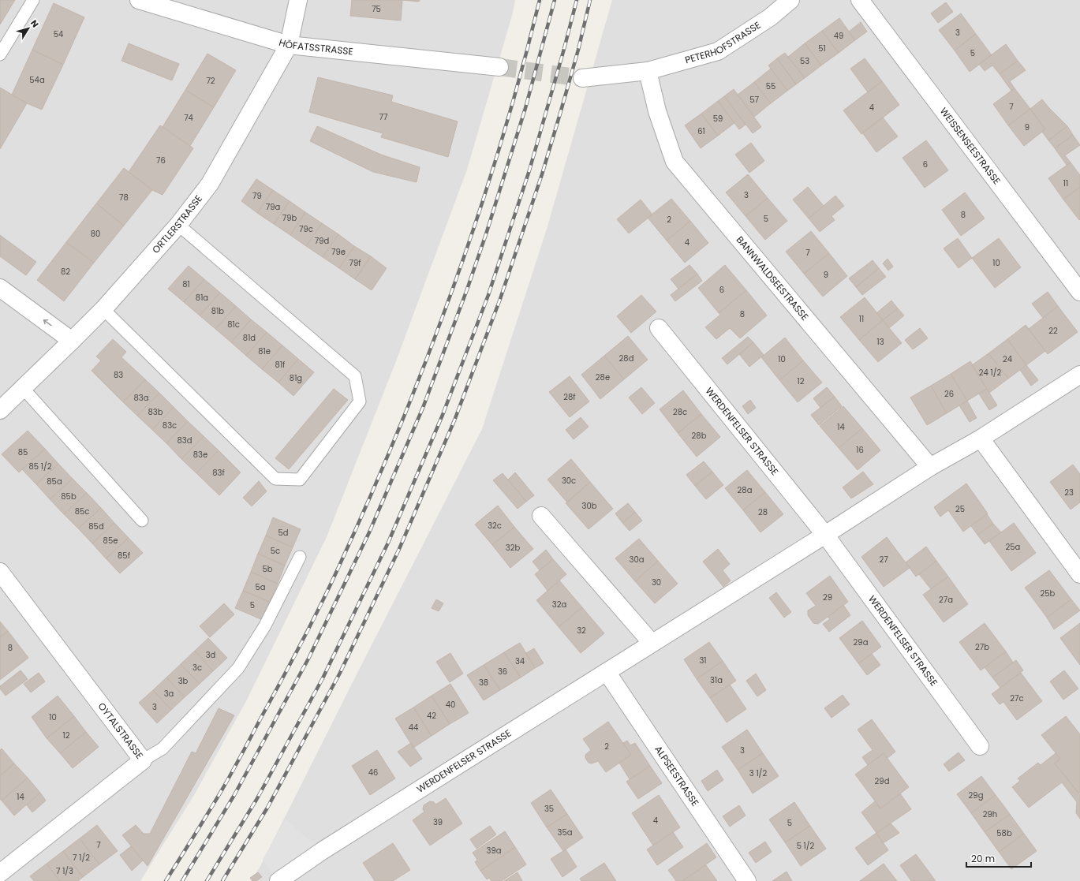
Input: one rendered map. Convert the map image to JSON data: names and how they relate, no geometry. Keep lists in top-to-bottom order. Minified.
{"streets":{"street":["PETERHOFSTRASSE","HÖFATSSTRASSE","WEISSENSEESTRASSE","ORTLERSTRASSE","BANNWALDSEESTRASSE","WERDENFELSER STRASSE","OYTALSTRASSE","ALPSEESTRASSE"]},"crossings":[["PETERHOFSTRASSE","BANNWALDSEESTRASSE"],["HÖFATSSTRASSE","ORTLERSTRASSE"],["BANNWALDSEESTRASSE","WERDENFELSER STRASSE"],["WERDENFELSER STRASSE","ALPSEESTRASSE"]],"house_numbers":["75","3","54","49","51","5","53","54a","72","55","57","7","4","77","74","59","9","61","76","6","11","3","79","78","79a","8","79b","5","2","79c","80","79d","4","79e","7","79f","10","82","9","81","6","81a","81b","8","11","81c","22","81d","13","81e","28d","10","24","81f","24 1/2","83","28e","81g","12","26","28f","83a","83b","28c","83c","14","28b","83d","16","85","83e","85 1/2","83f","30c","85a","28a","23","85b","30b","25","85c","28","32c","85d","5d","85e","25a","32b","5c","85f","30a","27","5b","30","5a","25b","29","27a","32a","5","32","29a","27b","8","3d","31","34","3c","36","31a","3b","38","3a","27c","40","3","42","10","44","12","2","3","46","3 1/2","29d","29g","14","35","29h","4","39","5","35a","58b","7","5 1/2","39a","7 1/2","7 1/3"],"scale_bar":"20 m","north":"top right"}
